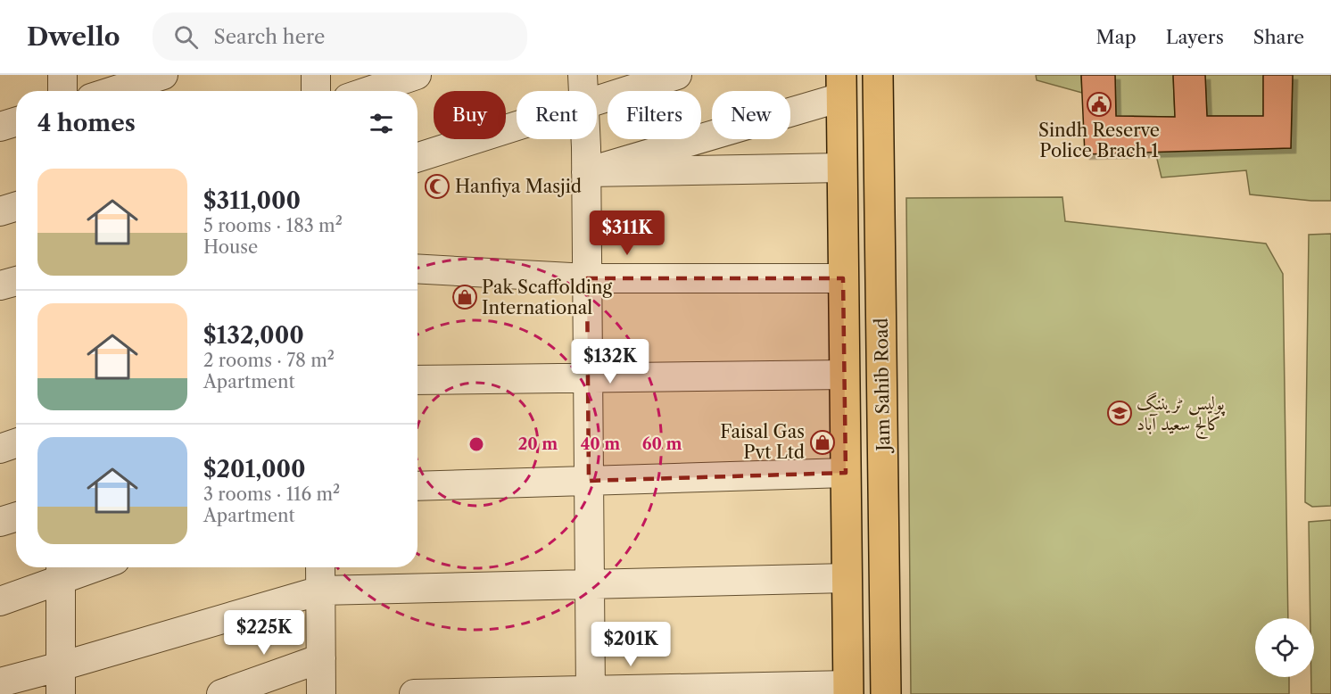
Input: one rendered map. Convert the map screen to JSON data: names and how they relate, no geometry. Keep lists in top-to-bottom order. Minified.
{"streets":{"main road":["Jam Sahib Road"]},"places":{"public building":["Sindh Reserve Police Brach 1"],"mosque":["Hanfiya Masjid"],"shop":["Pak Scaffolding International","Faisal Gas Pvt Ltd"],"school or university":["پولیس ٹریننگ کالج سعید آباد"]},"page":{"header":"Dwello","search":"Search here","nav":["Map","Layers","Share"],"chip":["Buy","Rent","Filters","New"],"heading":"4 homes","list":[{"name":"$311,000","note":"5 rooms · 183 m² · House"},{"name":"$132,000","note":"2 rooms · 78 m² · Apartment"},{"name":"$201,000","note":"3 rooms · 116 m² · Apartment"}],"price":["$311K","$132K","$225K","$201K"]},"rings":["20 m","40 m","60 m"]}
